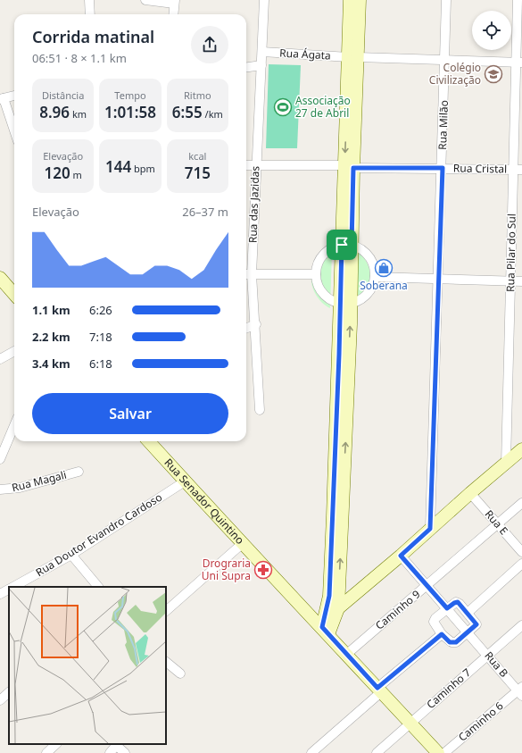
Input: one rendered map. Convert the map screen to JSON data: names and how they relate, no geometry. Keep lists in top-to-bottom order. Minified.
{"streets":{"street":["Rua Ágata","Rua Milão","Rua Cristal","Rua das Jazidas","Rua Pilar do Sul","Rua Magali","Rua Senador Quintino","Rua E","Rua Doutor Evandro Cardoso","Caminho 9","Rua B","Caminho 7","Caminho 6"]},"crossings":[["Rua Ágata","Rua Milão"],["Rua Ágata","Rua das Jazidas"],["Rua Ágata","Rua Pilar do Sul"],["Rua Milão","Rua Cristal"],["Rua Cristal","Rua das Jazidas"],["Rua Cristal","Rua Pilar do Sul"],["Rua Senador Quintino","Rua Doutor Evandro Cardoso"],["Rua Senador Quintino","Caminho 9"],["Rua Senador Quintino","Caminho 7"],["Rua E","Caminho 9"],["Rua B","Caminho 7"],["Rua B","Caminho 6"]],"places":{"school or university":["Colégio Civilização"],"sports":["Associação 27 de Abril"],"shop":["Soberana"],"pharmacy":["Drograria Uni Supra"]},"page":{"heading":["Corrida matinal","06:51 · 8 × 1.1 km"],"stats":[["Distância","8.96 km"],["Tempo","1:01:58"],["Ritmo","6:55 /km"],["Elevação","120 m"],["144 bpm"],["kcal","715"]],"chart":["Elevação","26–37 m"],"list":[{"name":"1.1 km","note":"6:26"},{"name":"2.2 km","note":"7:18"},{"name":"3.4 km","note":"6:18"}],"buttons":"Salvar"}}
